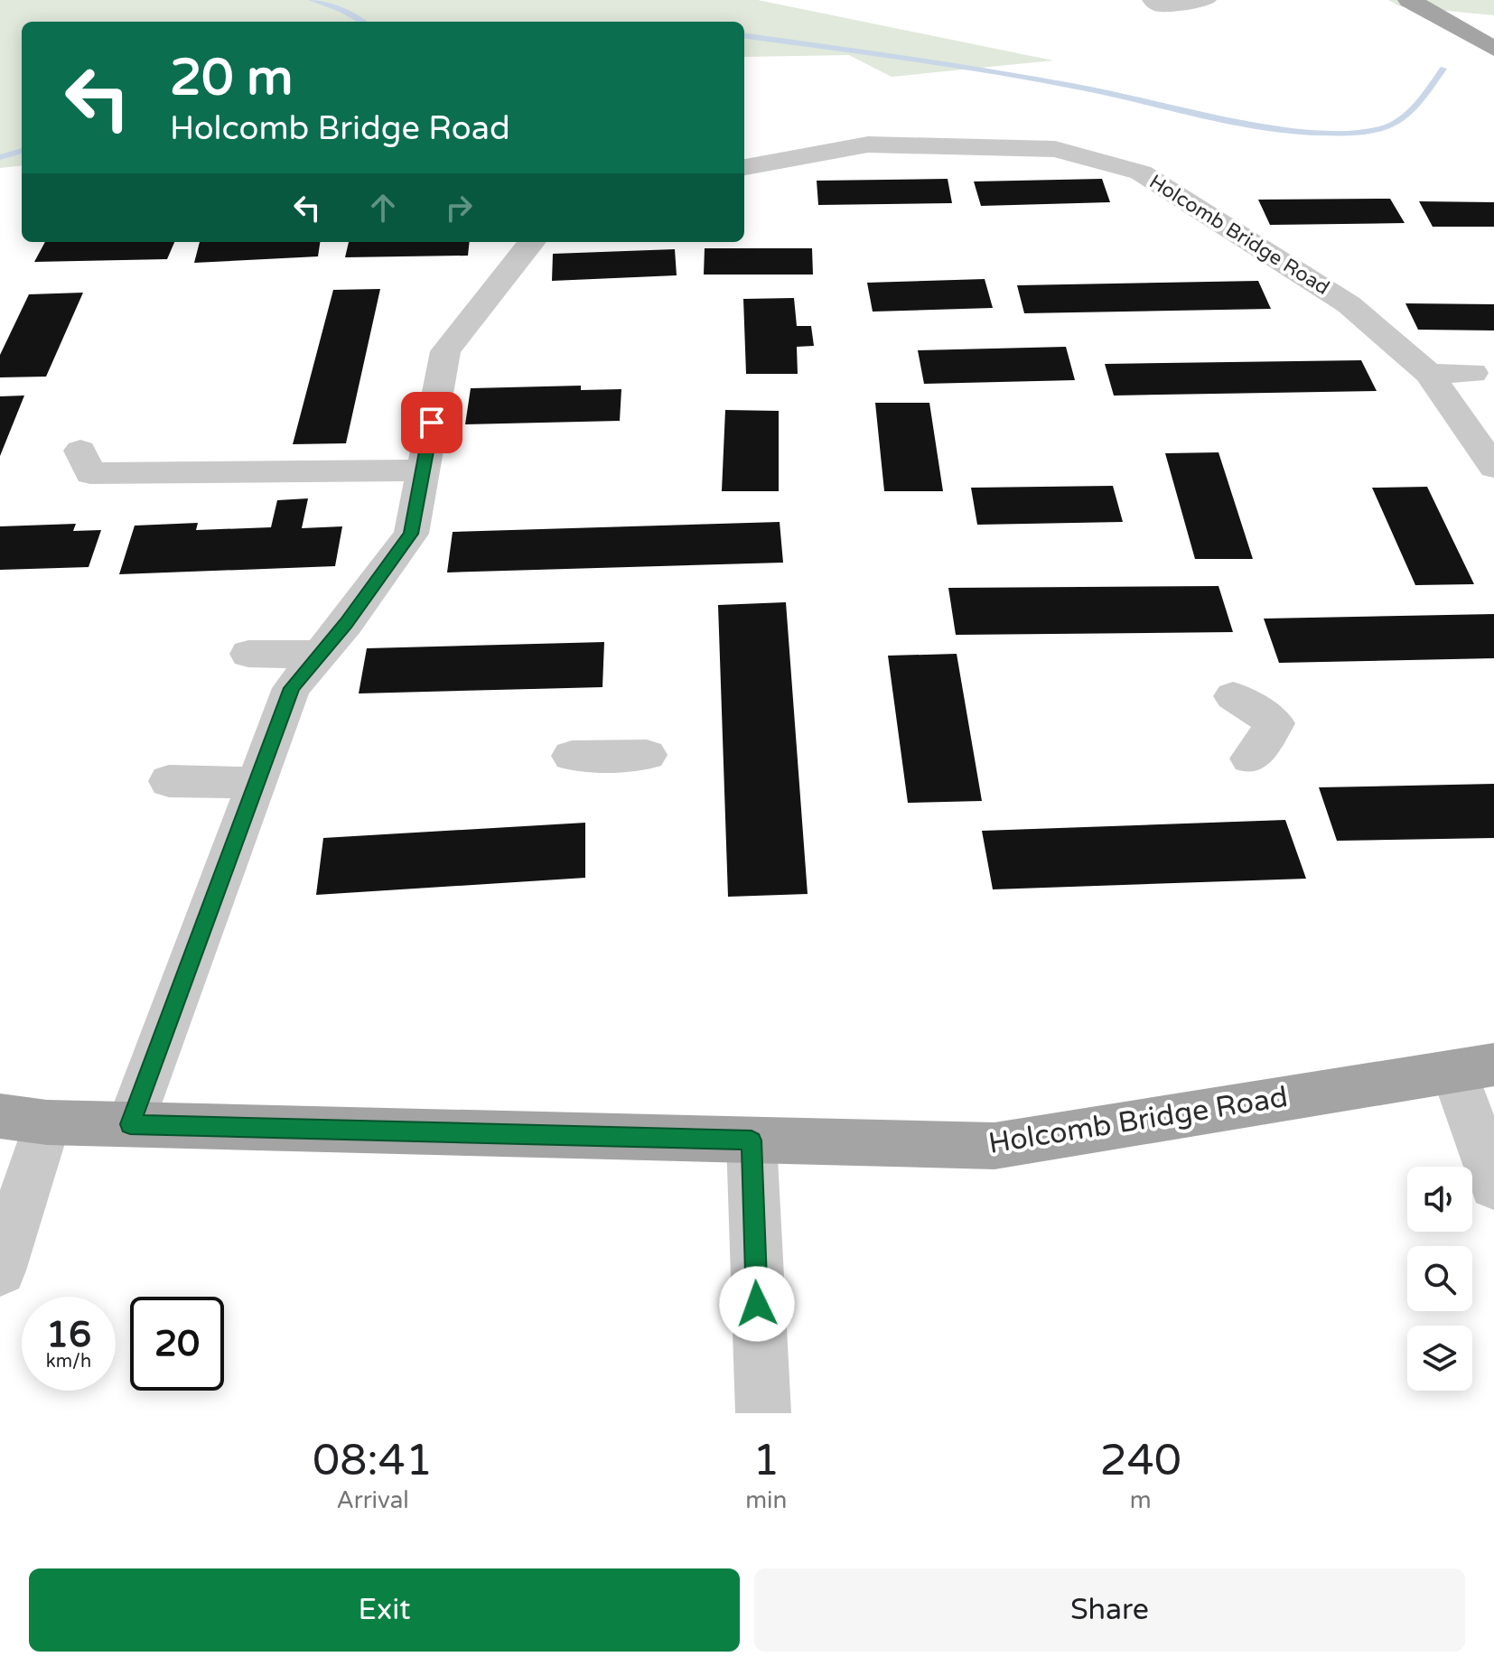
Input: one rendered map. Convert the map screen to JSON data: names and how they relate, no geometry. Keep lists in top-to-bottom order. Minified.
{"streets":{"main road":["Holcomb Bridge Road"]},"page":{"turn":["20 m","Holcomb Bridge Road"],"speed":"16 km/h","limit":"20","eta":["08:41","Arrival","1","min","240","m"],"buttons":["Exit","Share"]}}
